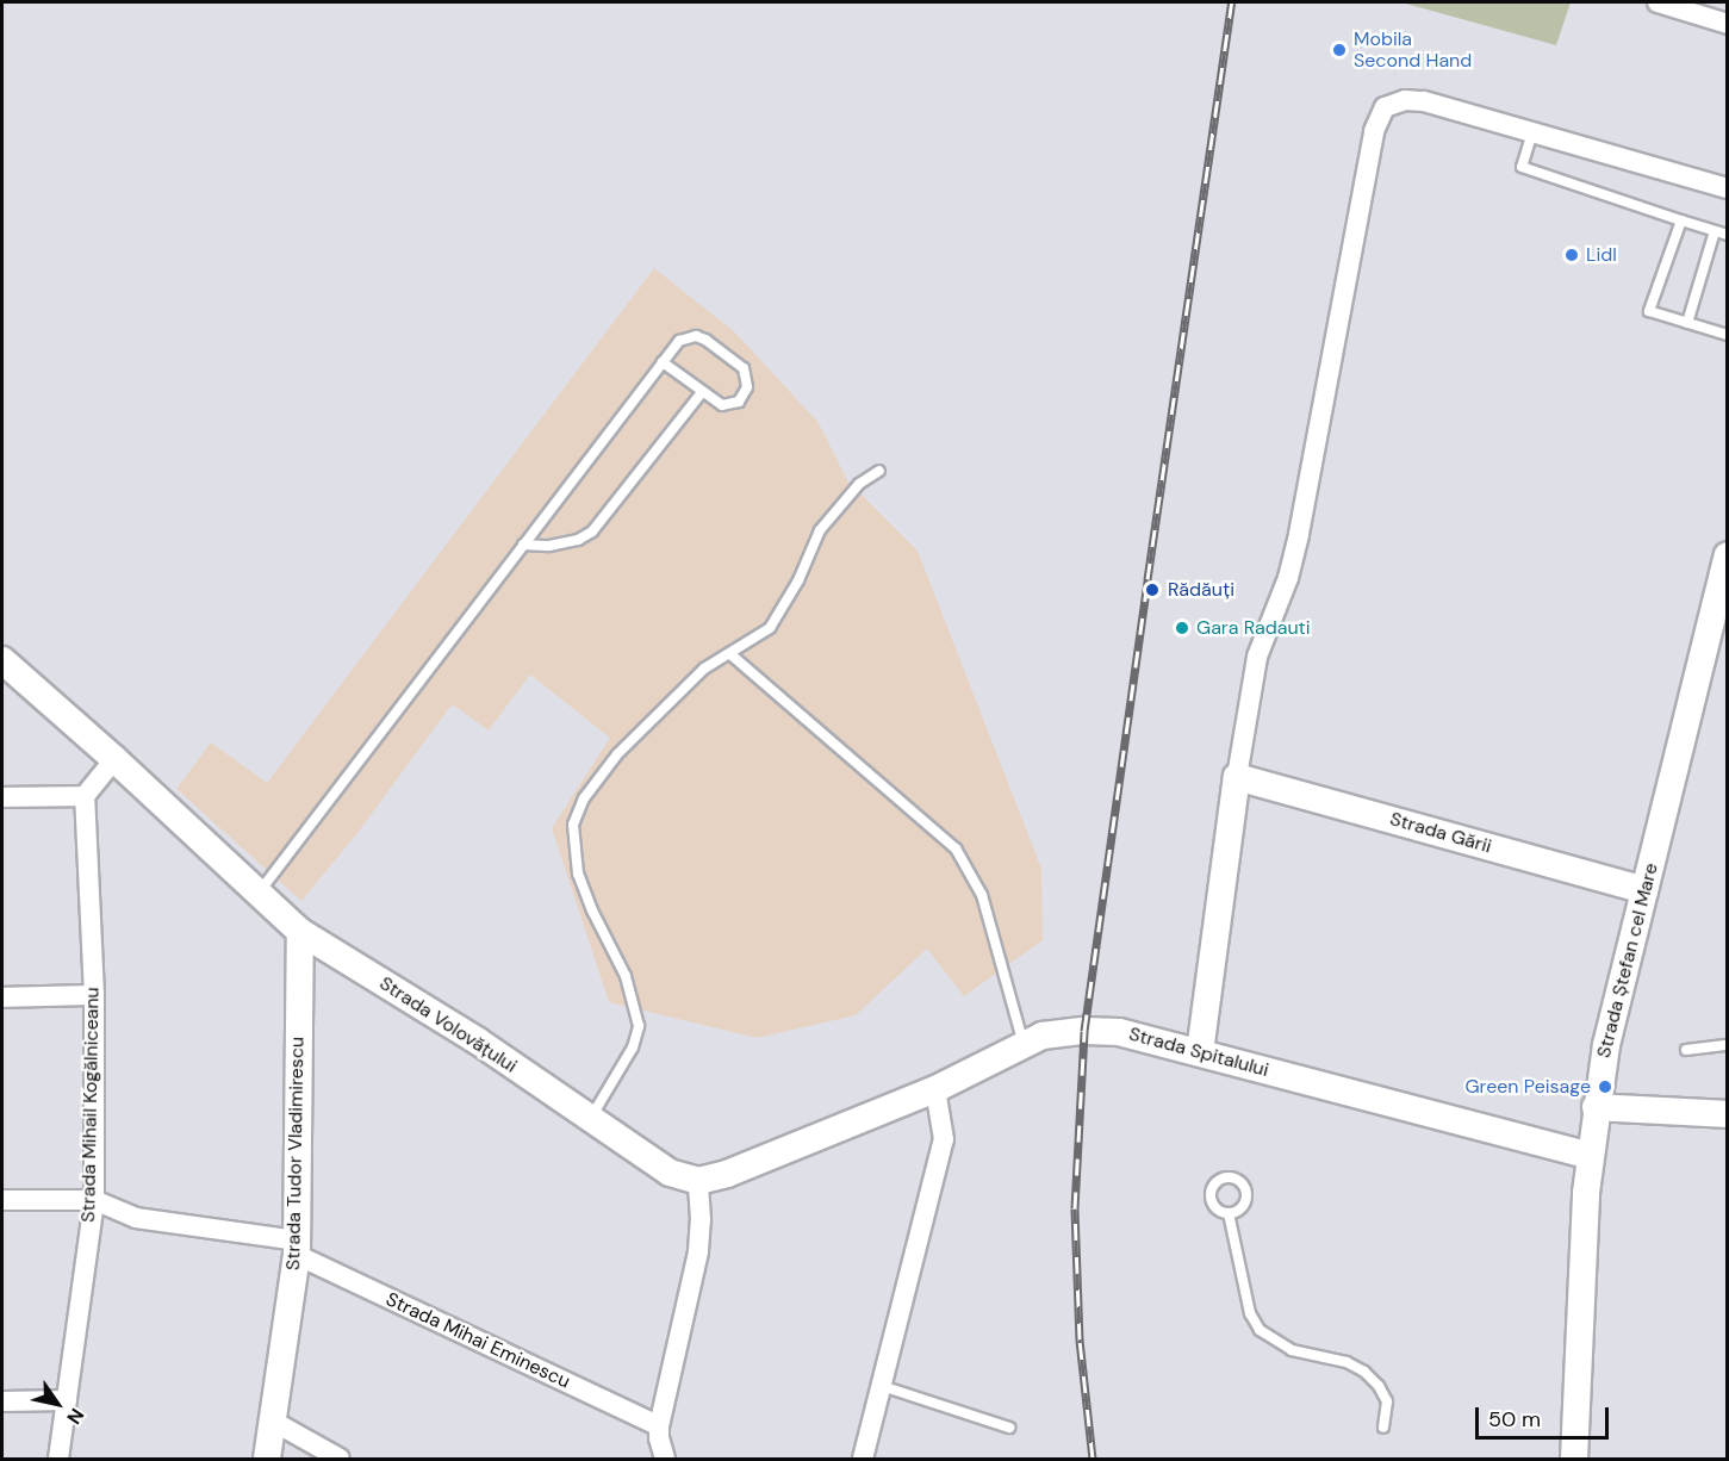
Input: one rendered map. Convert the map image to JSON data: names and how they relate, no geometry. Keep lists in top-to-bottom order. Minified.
{"streets":{"main road":["Strada Gării","Strada Ștefan cel Mare","Strada Volovățului","Strada Spitalului","Strada Tudor Vladimirescu"],"street":["Strada Mihail Kogălniceanu","Strada Mihai Eminescu"]},"crossings":[["Strada Gării","Strada Ștefan cel Mare"],["Strada Ștefan cel Mare","Strada Spitalului"],["Strada Volovățului","Strada Spitalului"],["Strada Volovățului","Strada Tudor Vladimirescu"],["Strada Mihail Kogălniceanu","Strada Mihai Eminescu"],["Strada Tudor Vladimirescu","Strada Mihai Eminescu"]],"places":["Mobila Second Hand","Lidl","Rădăuți","Gara Radauti","Green Peisage"],"scale_bar":"50 m","north":"bottom right"}
